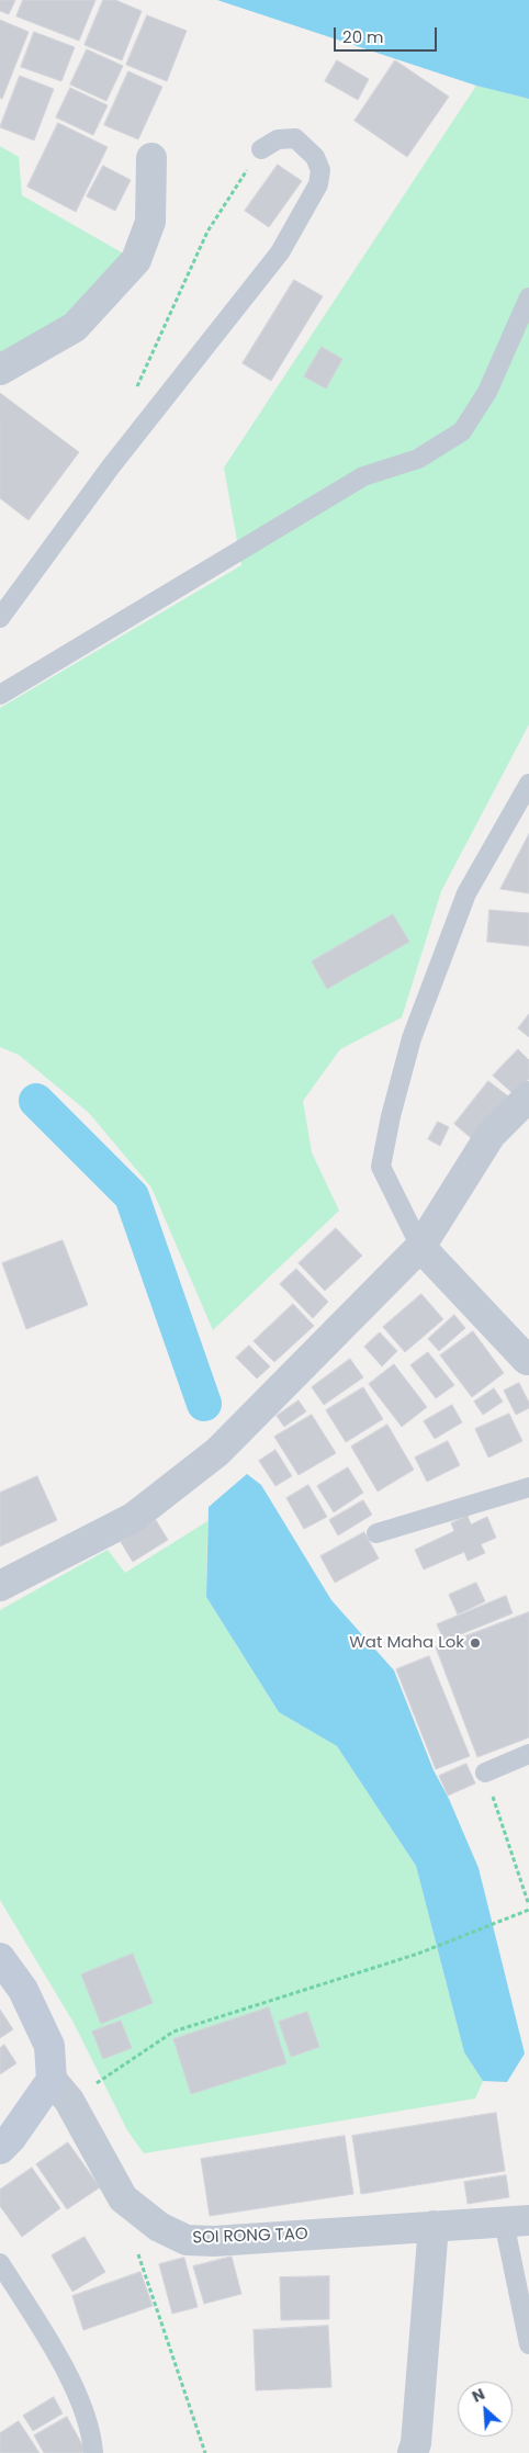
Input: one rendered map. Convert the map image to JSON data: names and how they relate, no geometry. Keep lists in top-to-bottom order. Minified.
{"streets":{"street":["SOI RONG TAO"]},"places":["Wat Maha Lok"],"scale_bar":"20 m","north":"top left"}
